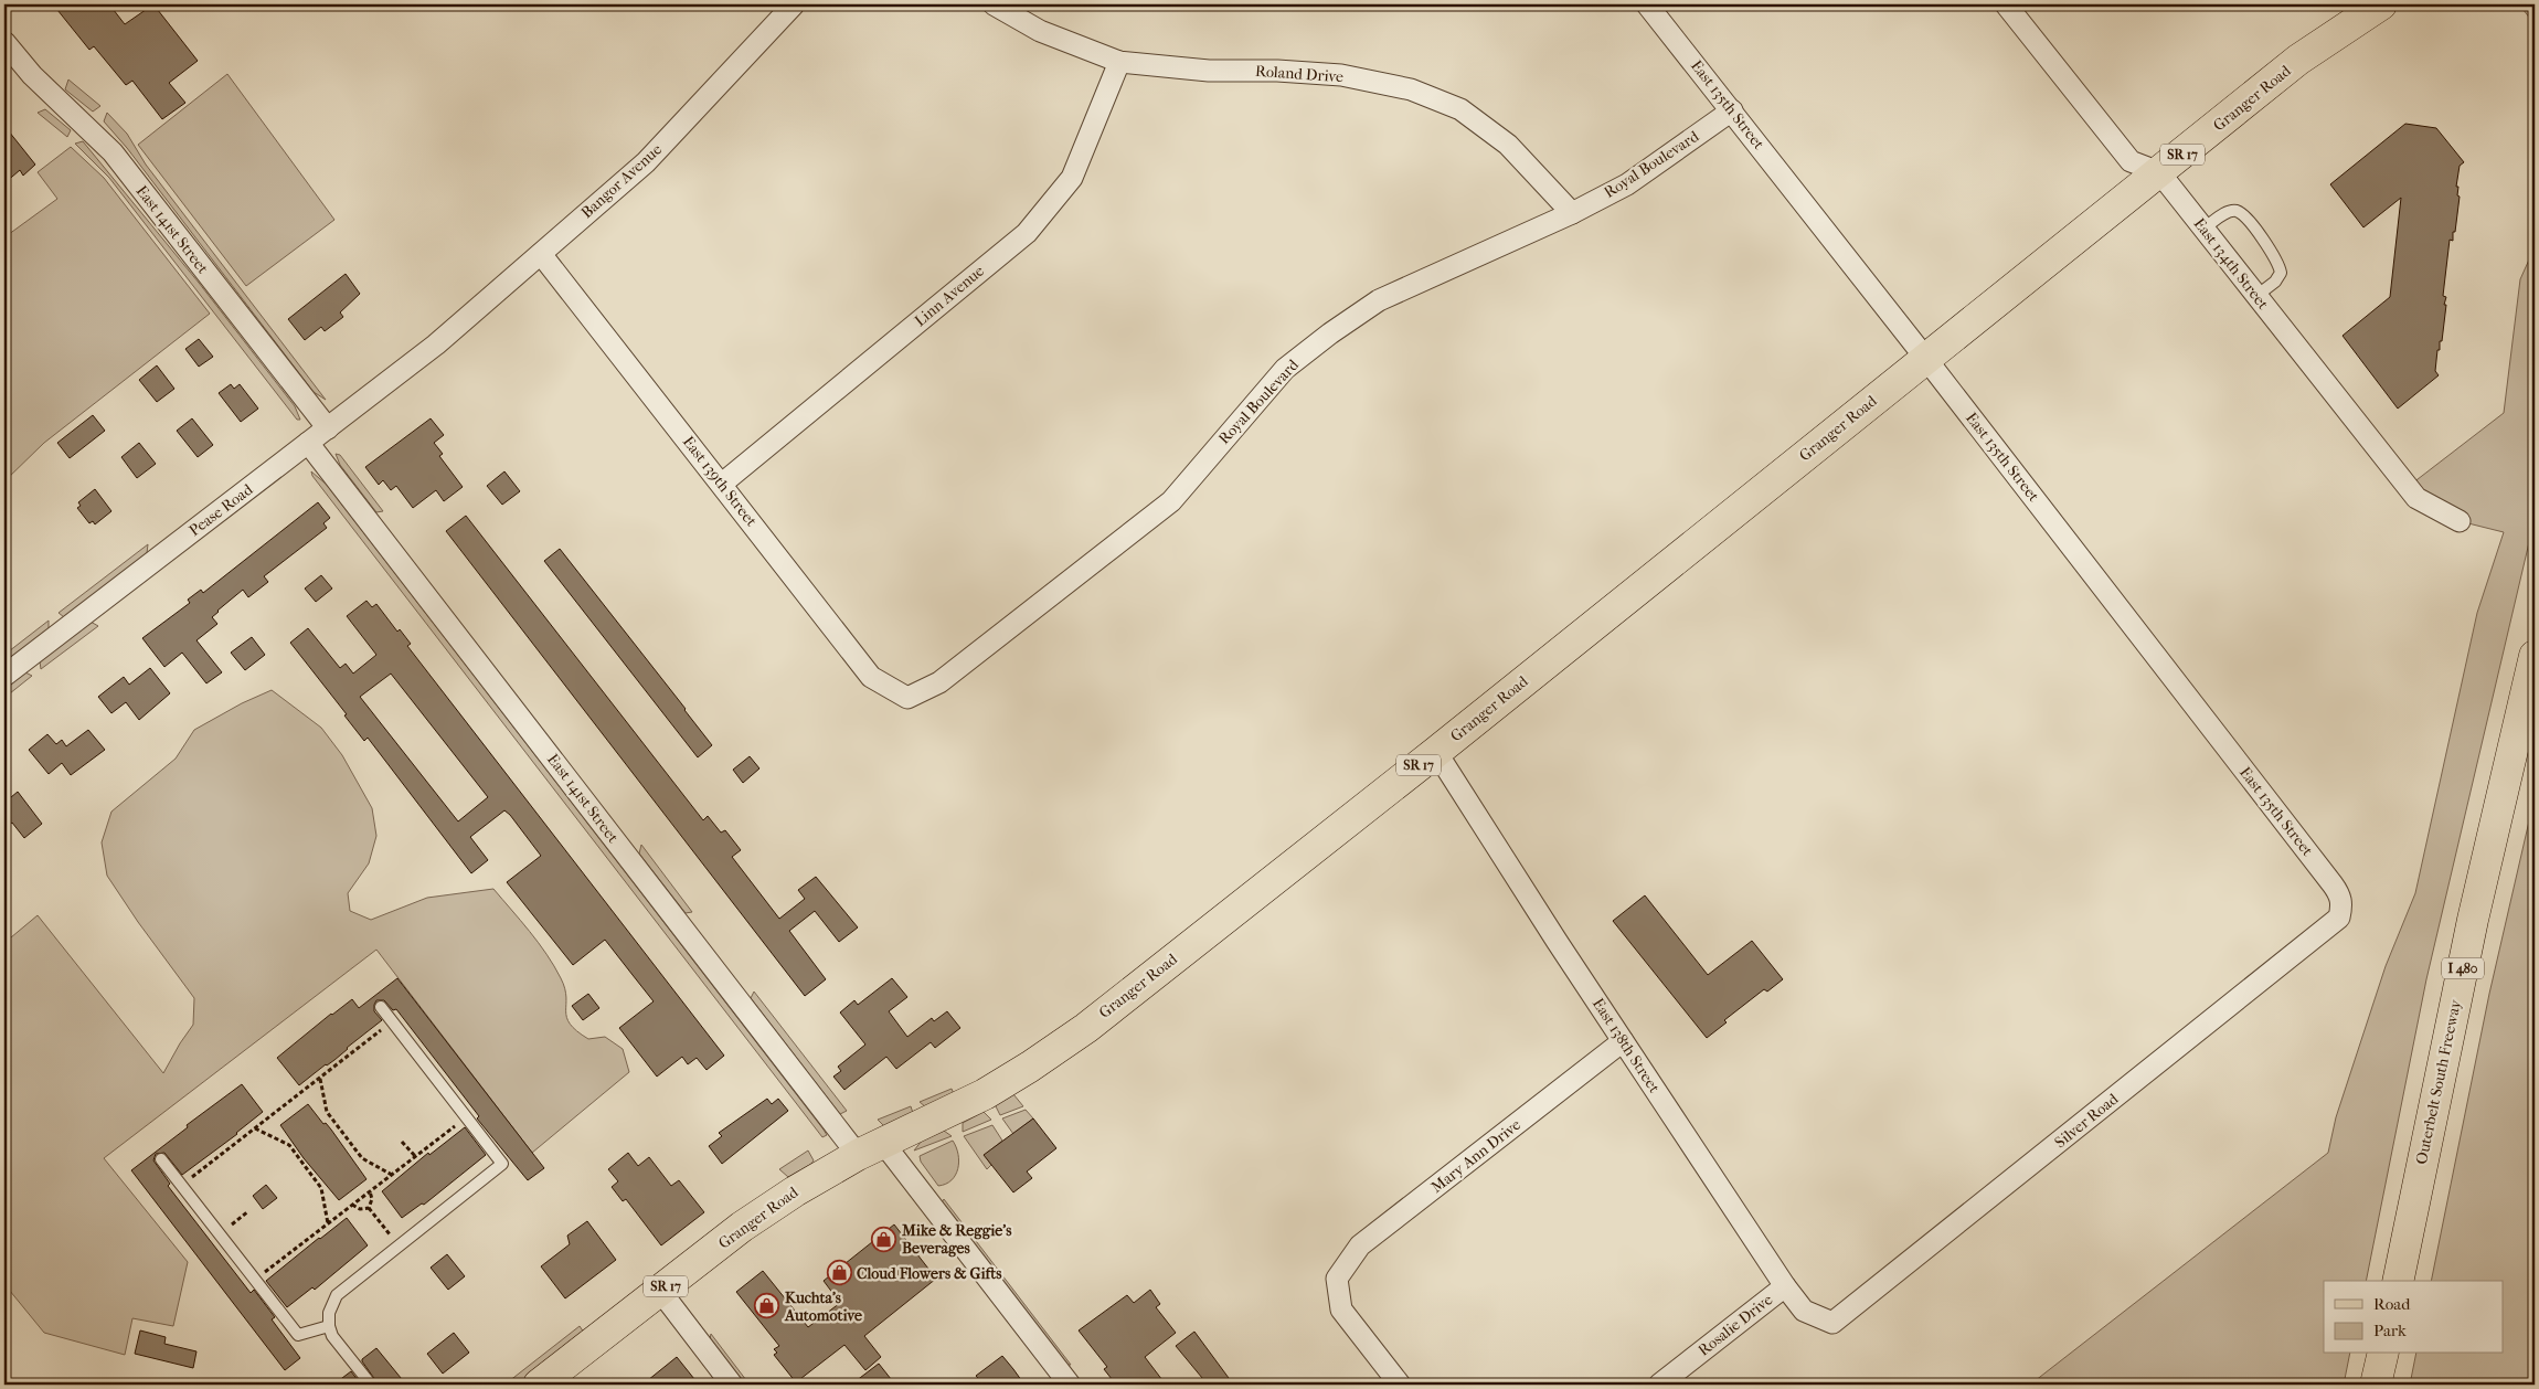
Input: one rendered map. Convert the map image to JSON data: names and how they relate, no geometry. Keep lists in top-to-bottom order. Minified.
{"streets":{"main road":["Granger Road","SR 17","I 480","Outerbelt South Freeway"],"street":["Roland Drive","East 135th Street","Royal Boulevard","Bangor Avenue","East 141st Street","East 134th Street","Linn Avenue","East 139th Street","Pease Road","East 138th Street","Silver Road","Mary Ann Drive","Rosalie Drive"]},"crossings":[["Roland Drive","Royal Boulevard"],["Roland Drive","Linn Avenue"],["Granger Road","East 135th Street"],["Granger Road","East 141st Street"],["Granger Road","East 134th Street"],["Granger Road","East 138th Street"],["East 135th Street","Royal Boulevard"],["East 135th Street","Silver Road"],["Royal Boulevard","East 139th Street"],["Bangor Avenue","East 139th Street"],["Bangor Avenue","Pease Road"],["East 141st Street","Pease Road"],["Linn Avenue","East 139th Street"],["East 138th Street","Silver Road"],["East 138th Street","Mary Ann Drive"],["East 138th Street","Rosalie Drive"]],"places":{"shop":["Mike & Reggie’s Beverages","Cloud Flowers & Gifts","Kuchta’s Automotive"]},"legend":["Road","Park"]}
